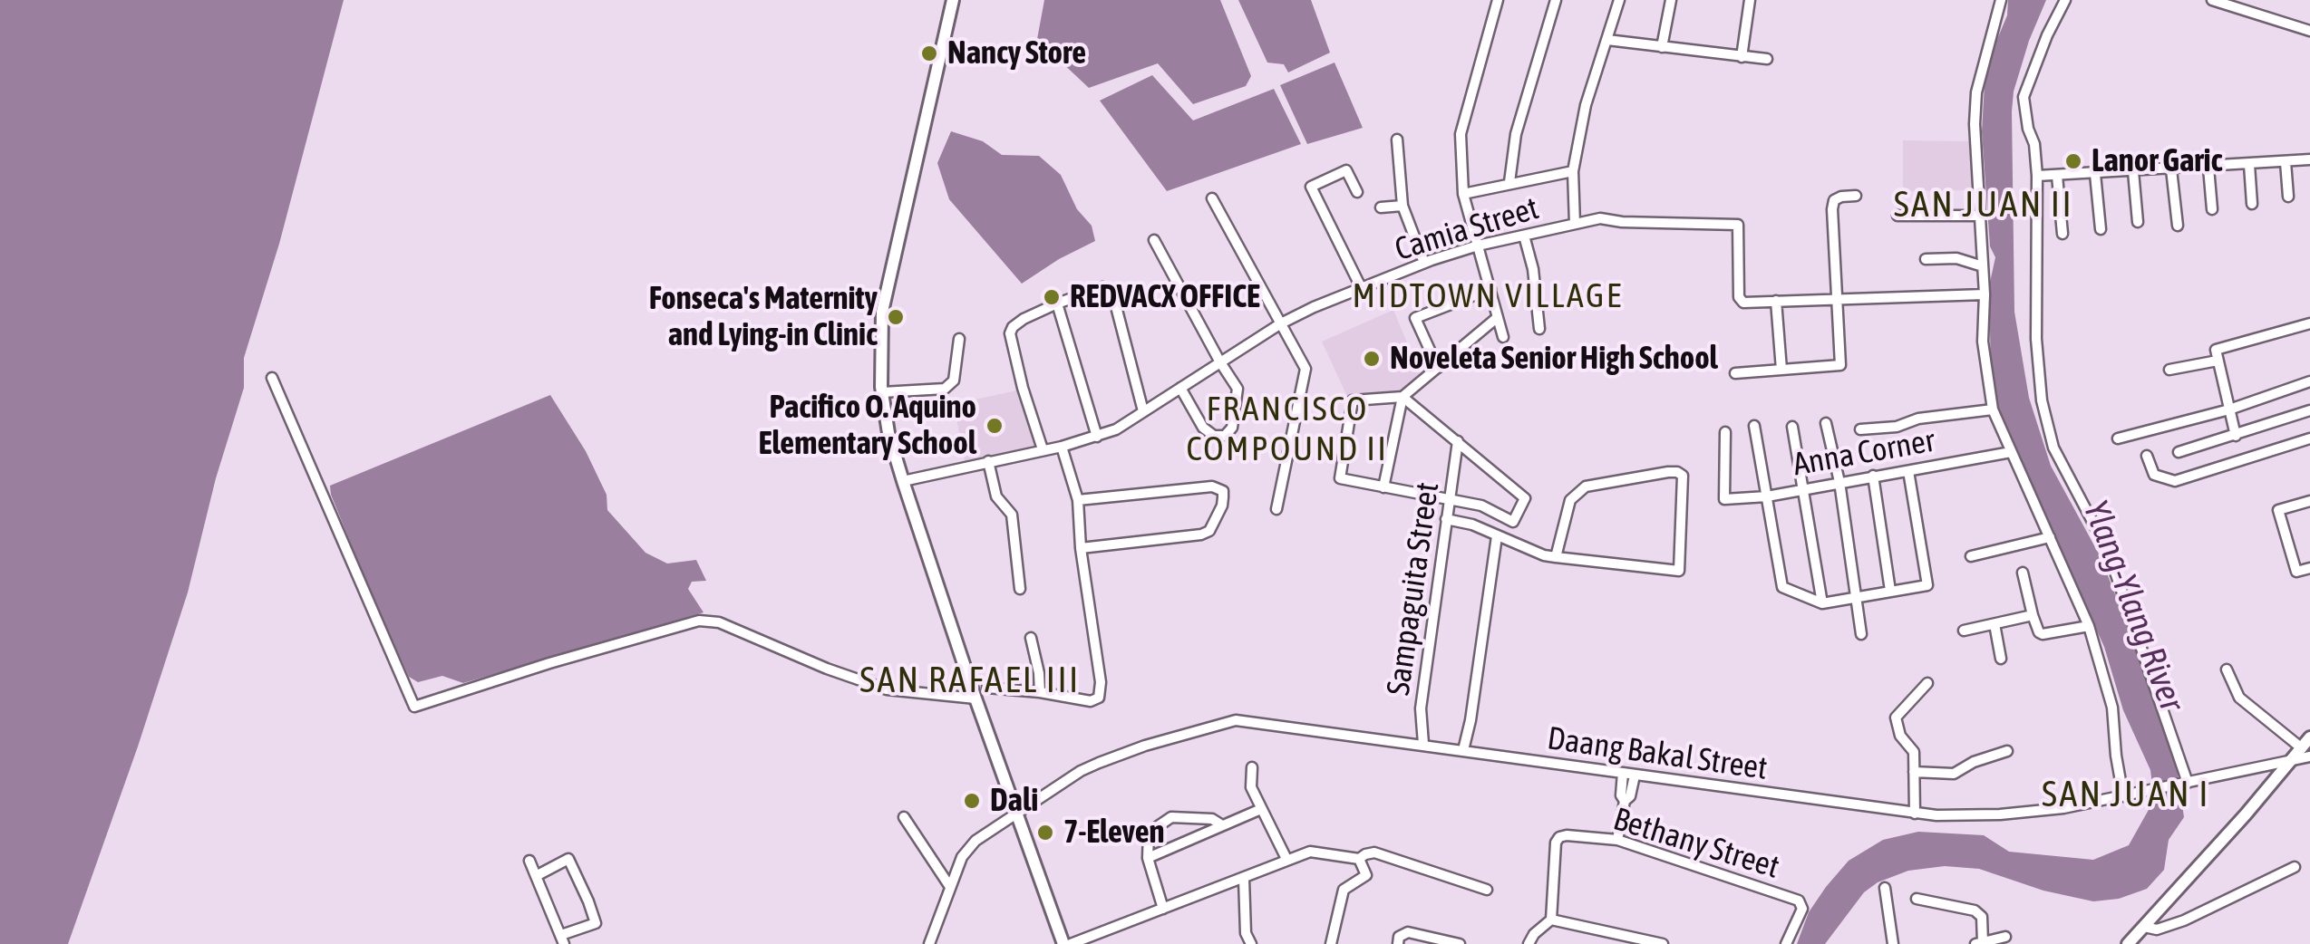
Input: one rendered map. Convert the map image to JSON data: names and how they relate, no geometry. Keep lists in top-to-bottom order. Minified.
{"streets":{"street":["Camia Street","Anna Corner","Sampaguita Street","Daang Bakal Street","Bethany Street"]},"crossings":[["Sampaguita Street","Daang Bakal Street"]],"districts":["SAN JUAN II","MIDTOWN VILLAGE","FRANCISCO COMPOUND II","SAN RAFAEL III","SAN JUAN I"],"water":["Ylang-Ylang River"],"places":["Nancy Store","Lanor Garic","REDVACX OFFICE","Fonseca's Maternity and Lying-in Clinic","Noveleta Senior High School","Pacifico O. Aquino Elementary School","Dali","7-Eleven"]}
